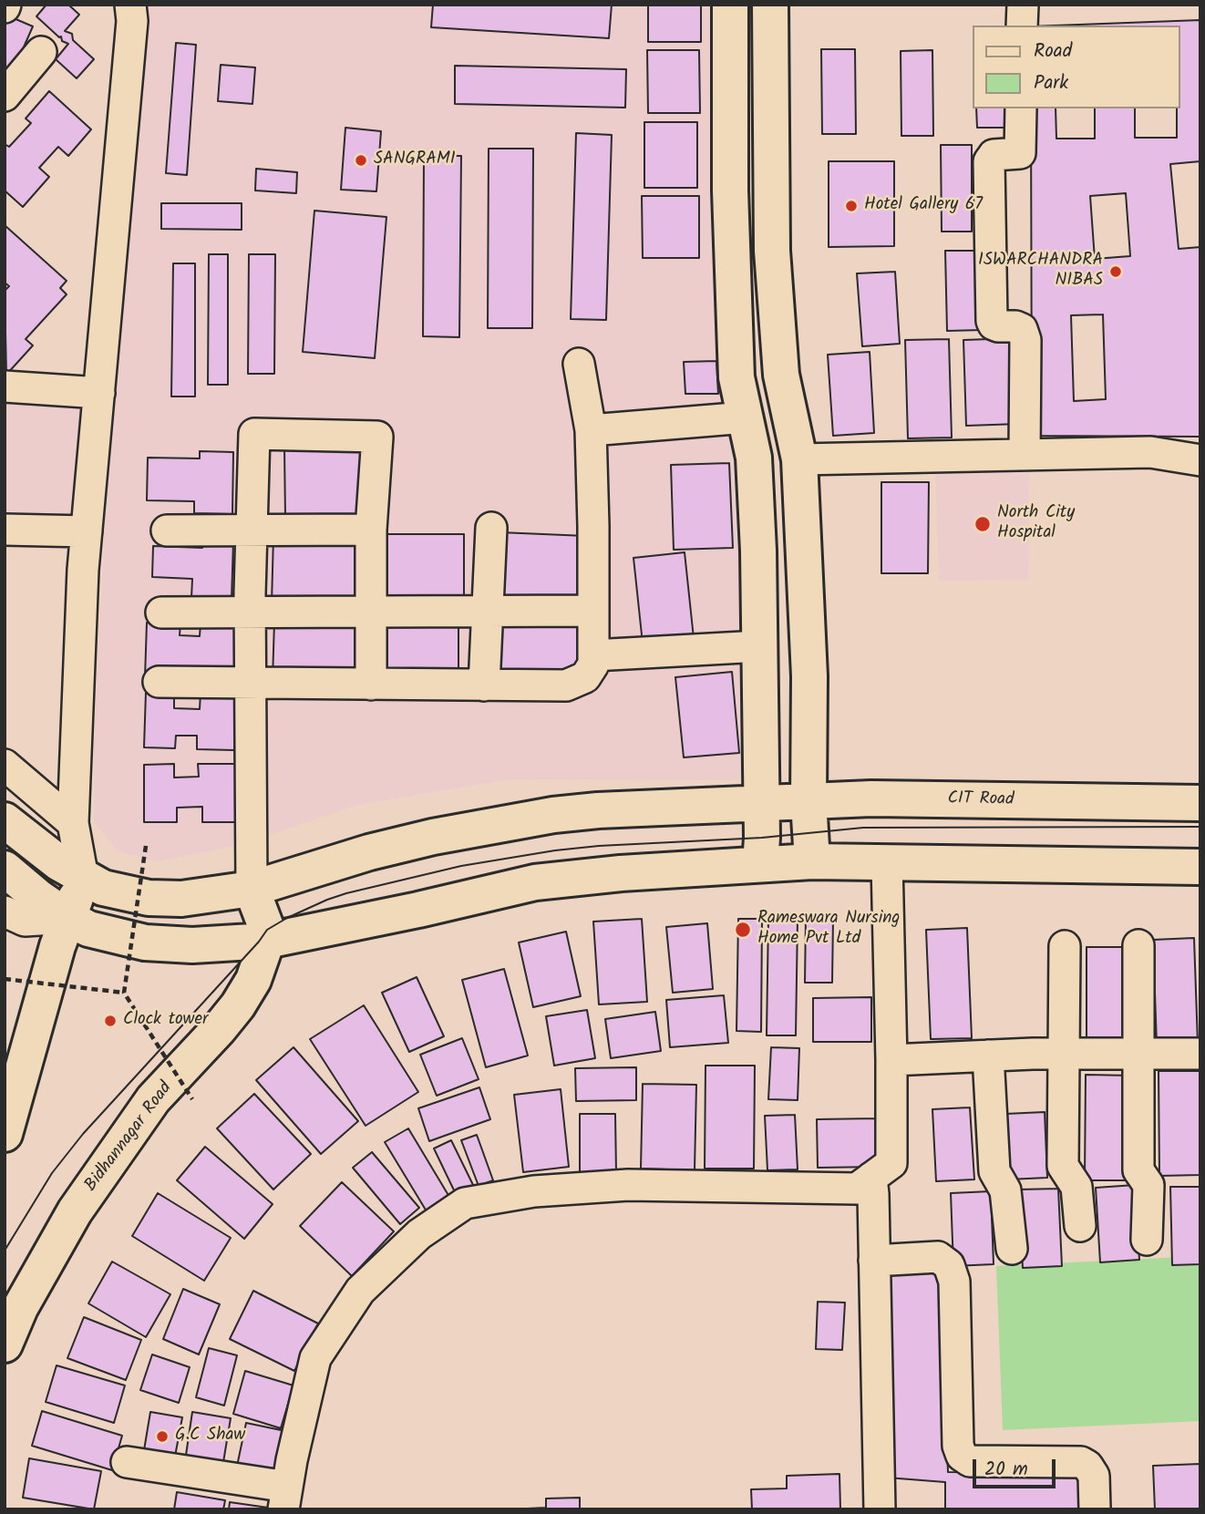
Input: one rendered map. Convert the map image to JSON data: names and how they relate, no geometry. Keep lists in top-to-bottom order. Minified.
{"streets":{"main road":["CIT Road","Bidhannagar Road"]},"places":["SANGRAMI","Hotel Gallery 67","ISWARCHANDRA NIBAS","North City Hospital","Rameswara Nursing Home Pvt Ltd","Clock tower","G.C Shaw"],"legend":["Road","Park"],"scale_bar":"20 m"}
